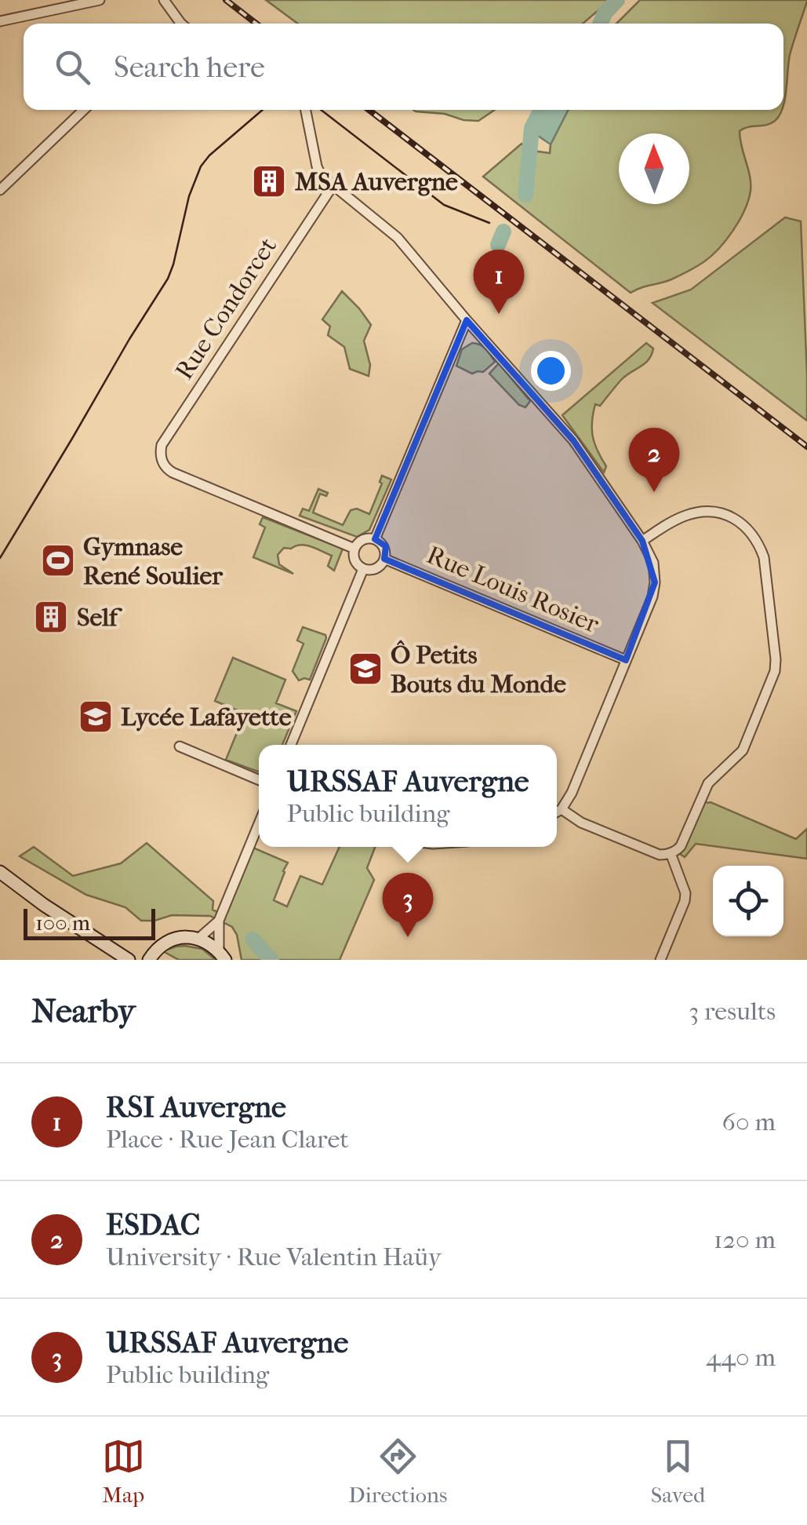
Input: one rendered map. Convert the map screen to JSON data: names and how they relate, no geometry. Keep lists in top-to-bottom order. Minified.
{"streets":{"street":["Rue Condorcet","Rue Louis Rosier"]},"crossings":[["Rue Condorcet","Rue Louis Rosier"]],"places":{"building":["MSA Auvergne","Self"],"sports":["Gymnase René Soulier"],"school or university":["Ô Petits Bouts du Monde","Lycée Lafayette"]},"scale_bar":"100 m","north":"top","page":{"search":"Search here","pins":["1","2","3"],"popup":["URSSAF Auvergne","Public building"],"scale":"100 m","heading":["Nearby","3 results"],"list":[{"mark":"1","name":"RSI Auvergne","note":"Place · Rue Jean Claret","value":"60 m"},{"mark":"2","name":"ESDAC","note":"University · Rue Valentin Haüy","value":"120 m"},{"mark":"3","name":"URSSAF Auvergne","note":"Public building","value":"440 m"}],"nav":["Map","Directions","Saved"]}}
